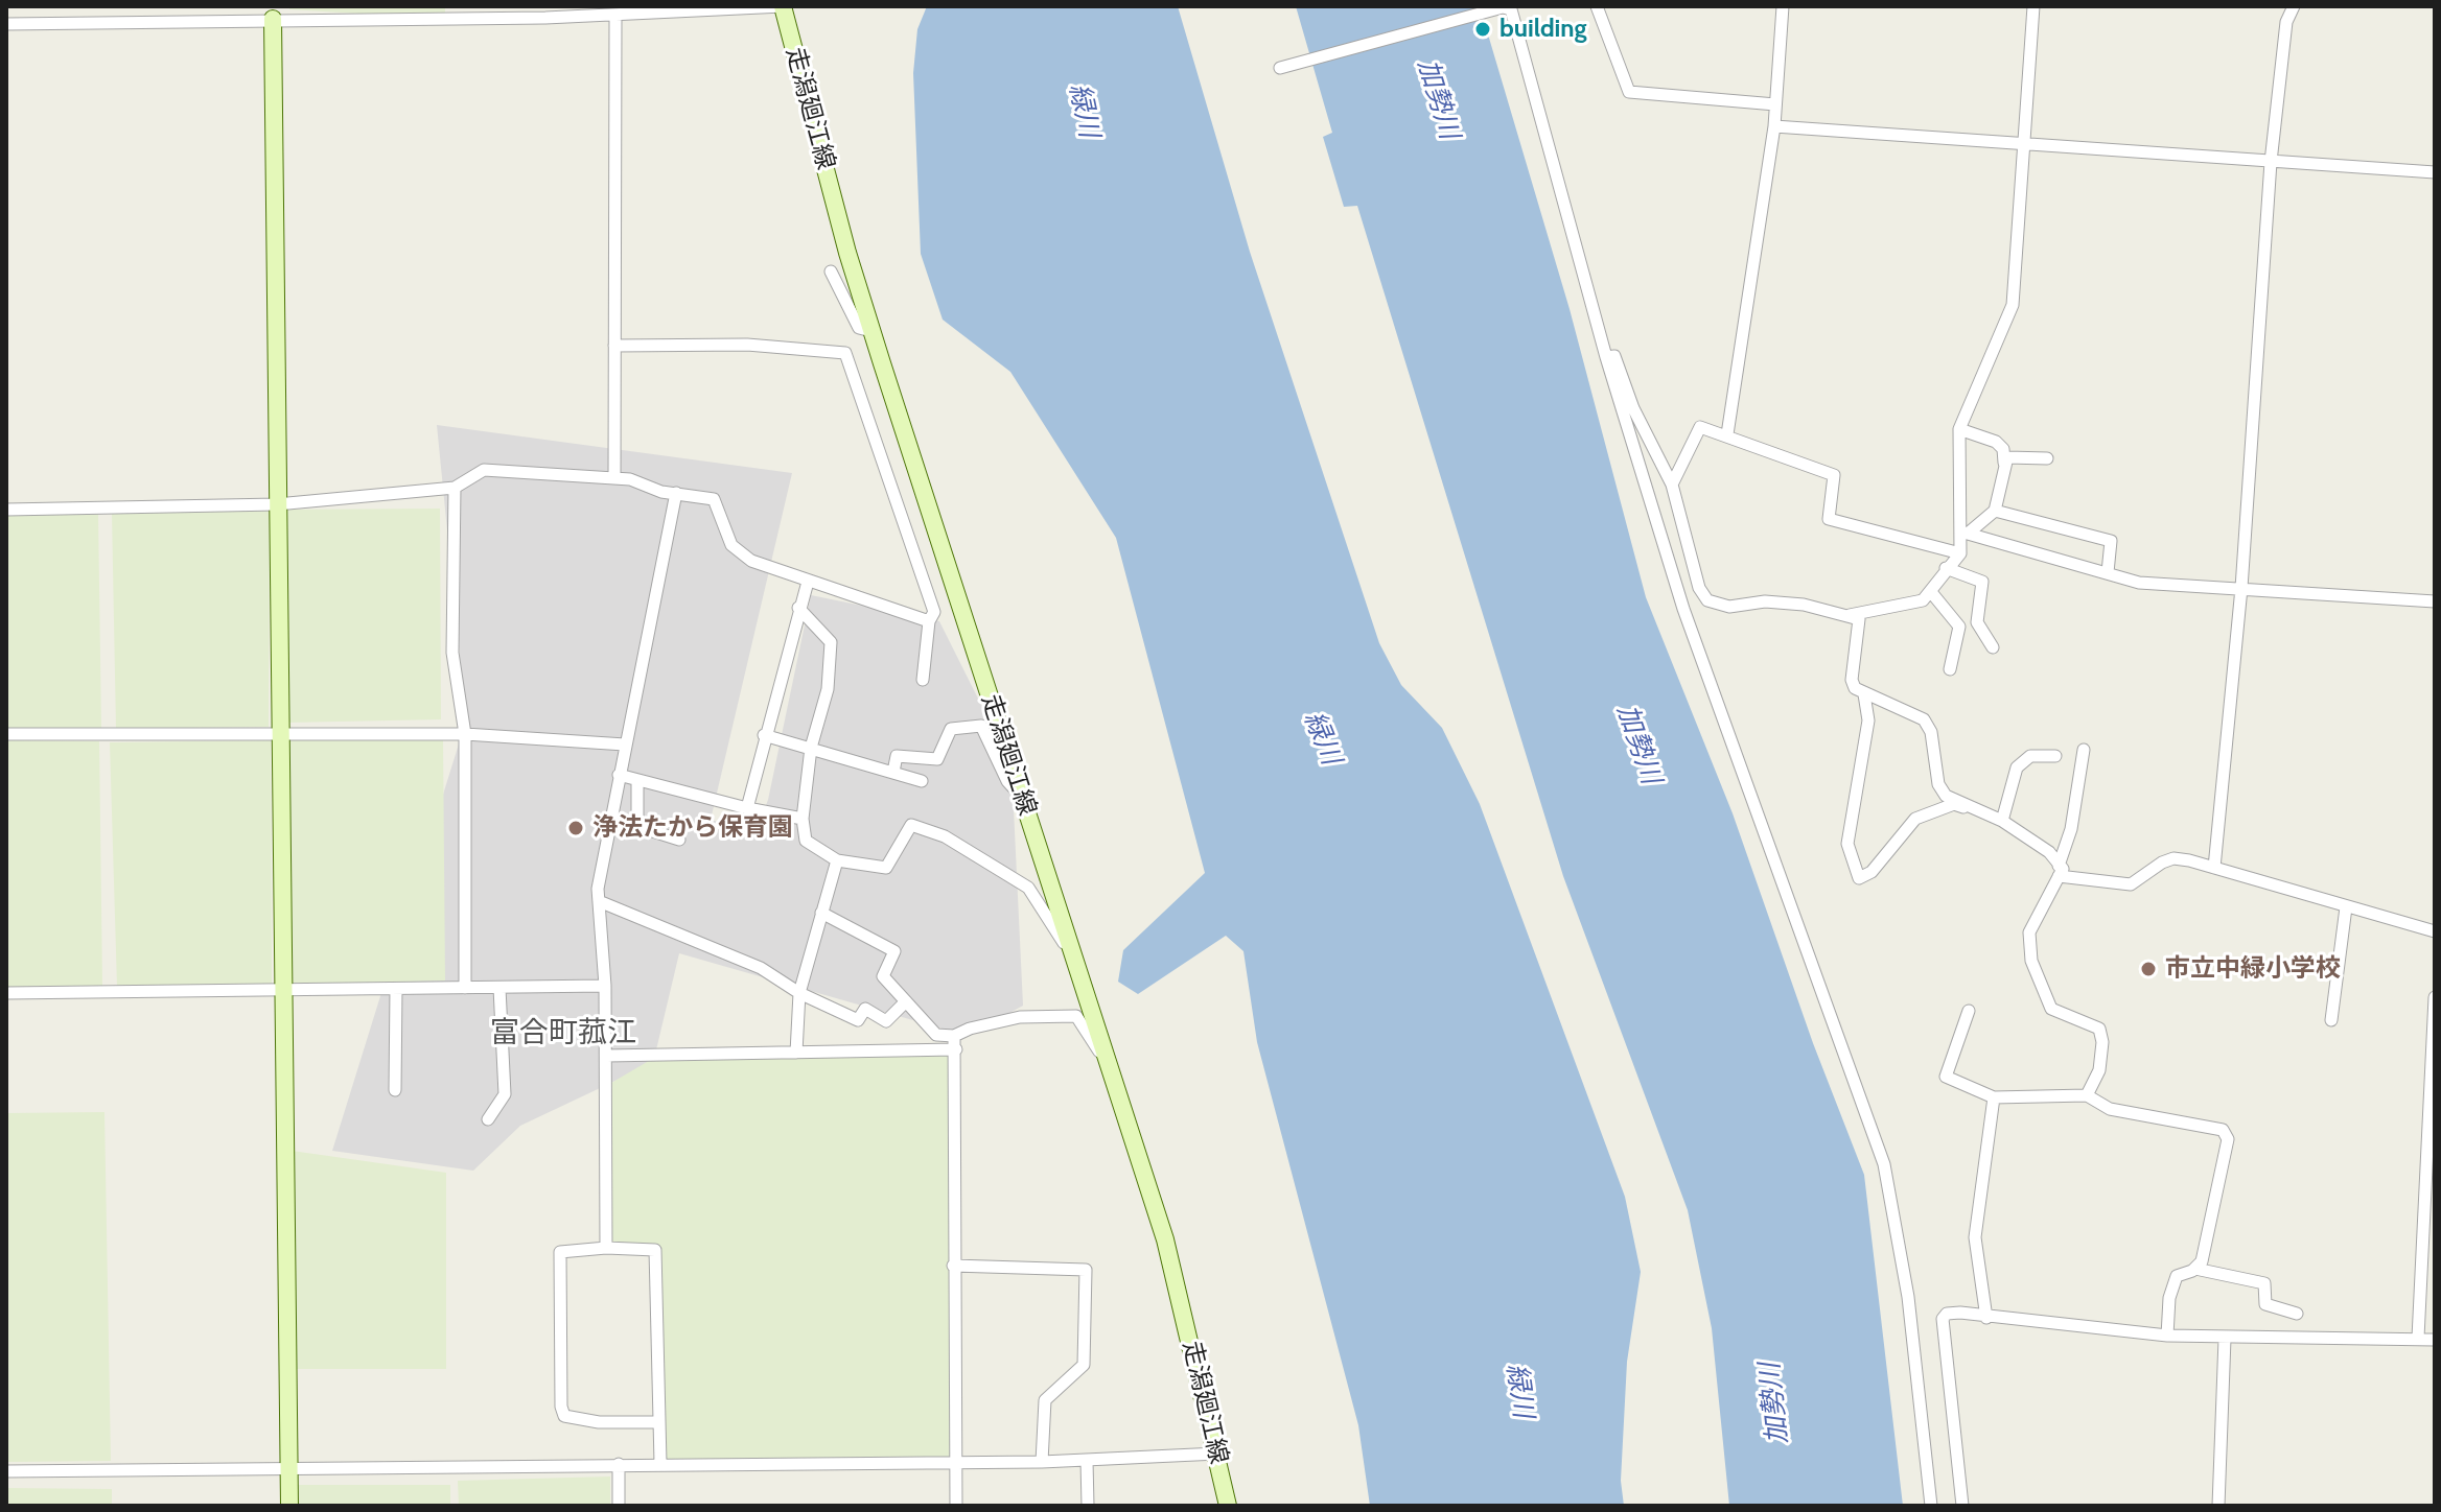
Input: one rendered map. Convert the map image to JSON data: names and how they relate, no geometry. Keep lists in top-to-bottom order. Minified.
{"streets":{"main road":["走潟廻江線"]},"districts":["富合町菰江"],"water":["加勢川","緑川"],"places":["building","浄法たから保育園","市立中緑小学校"]}
